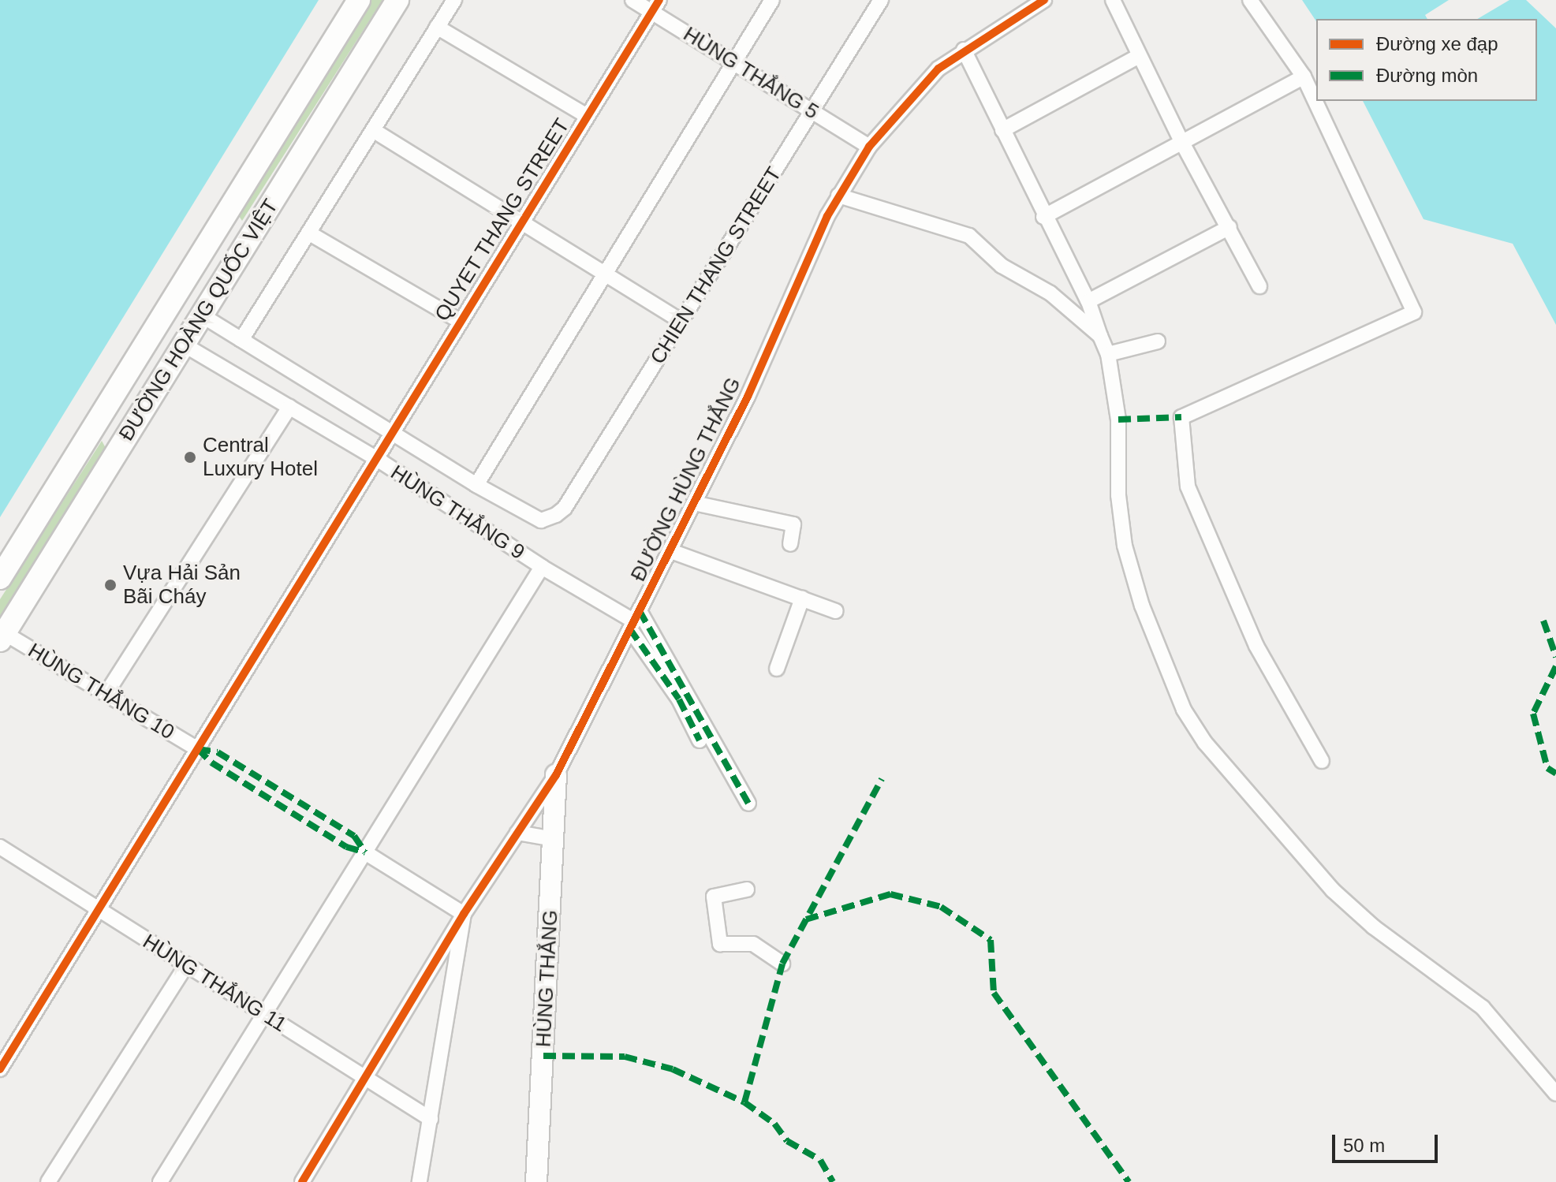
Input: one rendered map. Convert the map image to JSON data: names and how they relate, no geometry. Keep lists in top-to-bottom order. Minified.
{"streets":{"main road":["ĐƯỜNG HOÀNG QUỐC VIỆT"],"street":["HÙNG THẮNG 5","QUYET THANG STREET","CHIEN THANG STREET","ĐƯỜNG HÙNG THẮNG","HÙNG THẮNG 9","HÙNG THẮNG 10","HÙNG THẮNG","HÙNG THẮNG 11"]},"crossings":[["HÙNG THẮNG 5","QUYET THANG STREET"],["HÙNG THẮNG 5","CHIEN THANG STREET"],["HÙNG THẮNG 5","ĐƯỜNG HÙNG THẮNG"],["QUYET THANG STREET","HÙNG THẮNG 9"],["QUYET THANG STREET","HÙNG THẮNG 10"],["QUYET THANG STREET","HÙNG THẮNG 11"],["ĐƯỜNG HOÀNG QUỐC VIỆT","HÙNG THẮNG 9"],["ĐƯỜNG HOÀNG QUỐC VIỆT","HÙNG THẮNG 10"],["ĐƯỜNG HÙNG THẮNG","HÙNG THẮNG 9"],["ĐƯỜNG HÙNG THẮNG","HÙNG THẮNG"],["ĐƯỜNG HÙNG THẮNG","HÙNG THẮNG 11"]],"places":["Central Luxury Hotel","Vựa Hải Sản Bãi Cháy"],"legend":["Đường xe đạp","Đường mòn"],"scale_bar":"50 m"}
